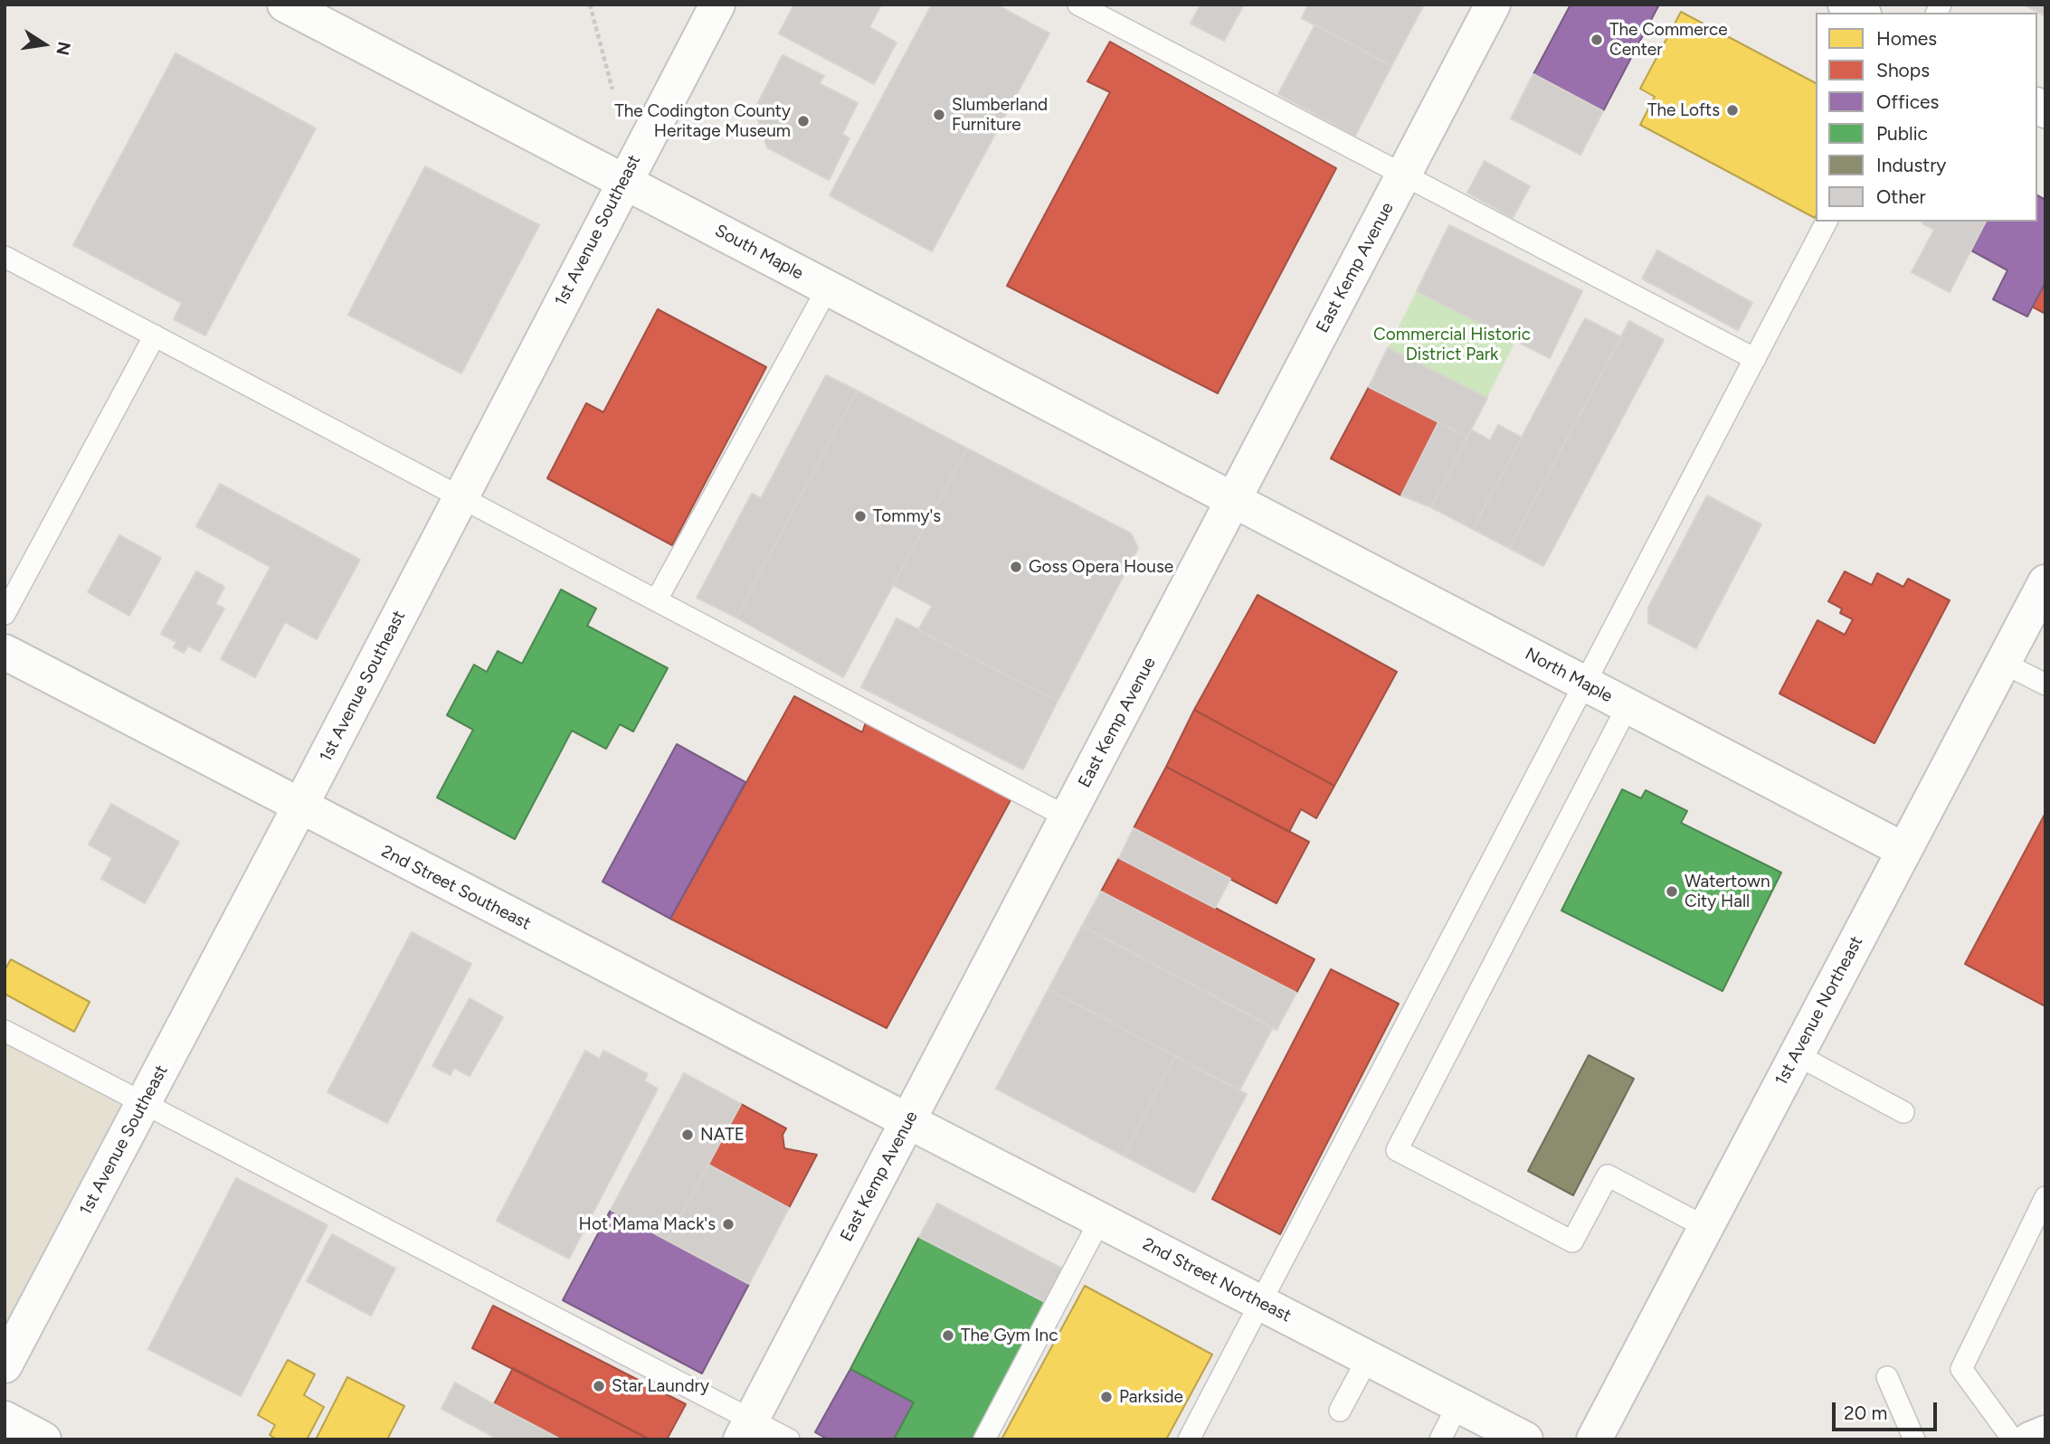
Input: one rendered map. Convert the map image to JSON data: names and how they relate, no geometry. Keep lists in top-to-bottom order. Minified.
{"streets":{"street":["1st Avenue Southeast","South Maple","East Kemp Avenue","North Maple","2nd Street Southeast","1st Avenue Northeast","2nd Street Northeast"]},"crossings":[["1st Avenue Southeast","South Maple"],["1st Avenue Southeast","2nd Street Southeast"],["South Maple","East Kemp Avenue"],["South Maple","North Maple"],["East Kemp Avenue","North Maple"],["East Kemp Avenue","2nd Street Southeast"],["East Kemp Avenue","2nd Street Northeast"],["North Maple","1st Avenue Northeast"],["2nd Street Southeast","2nd Street Northeast"]],"parks":["Commercial Historic District Park"],"places":["The Commerce Center","The Lofts","Slumberland Furniture","The Codington County Heritage Museum","Tommy's","Goss Opera House","Watertown City Hall","NATE","Hot Mama Mack's","The Gym Inc","Star Laundry","Parkside"],"legend":["Homes","Shops","Offices","Public","Industry","Other"],"scale_bar":"20 m","north":"right"}
